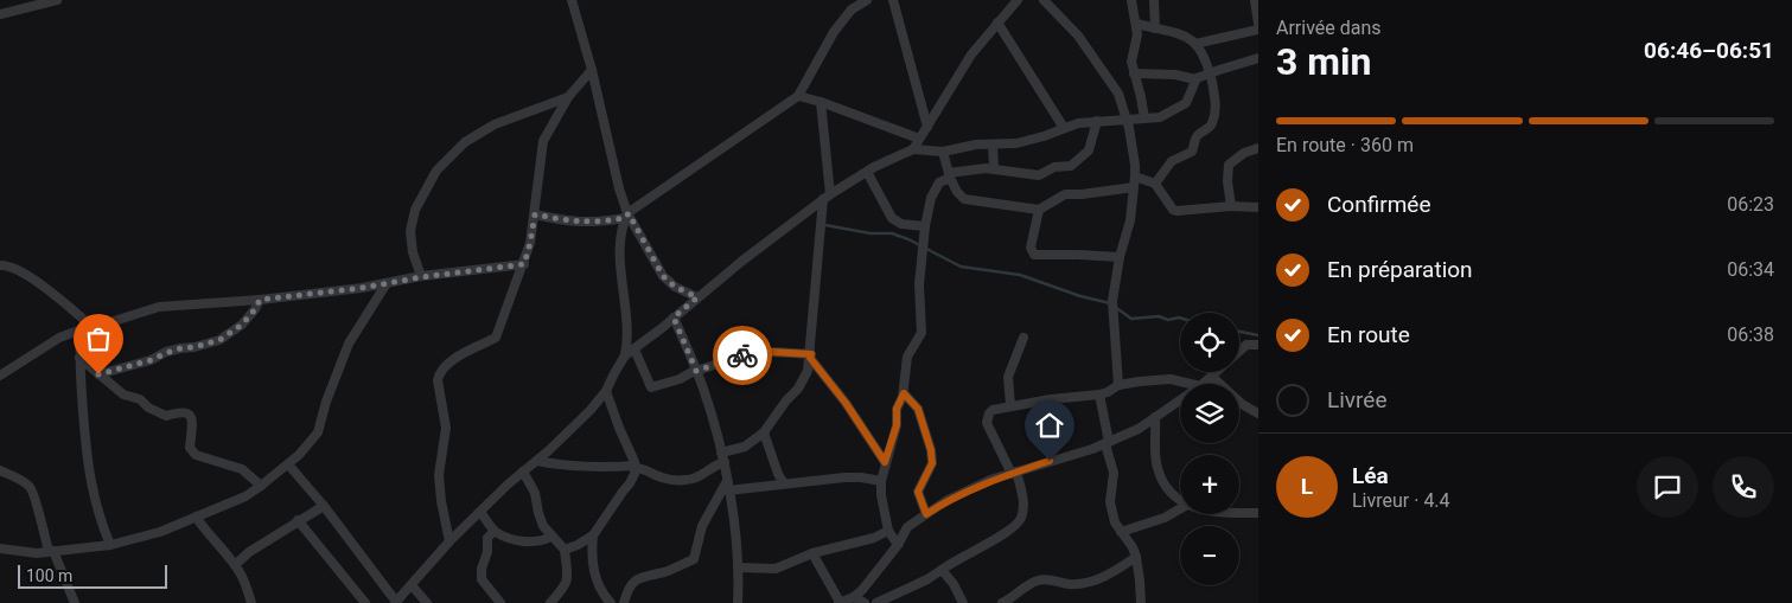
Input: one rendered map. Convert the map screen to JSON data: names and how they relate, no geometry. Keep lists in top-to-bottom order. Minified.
{"scale_bar":"100 m","page":{"heading":["3 min","Arrivée dans","06:46–06:51"],"panel":["Léa","Livreur · 4.4"],"bar":"En route · 360 m","list":[["Confirmée","06:23"],["En préparation","06:34"],["En route","06:38"],"Livrée"],"map_buttons":["+","−"],"round":"L","scale":"100 m"}}
